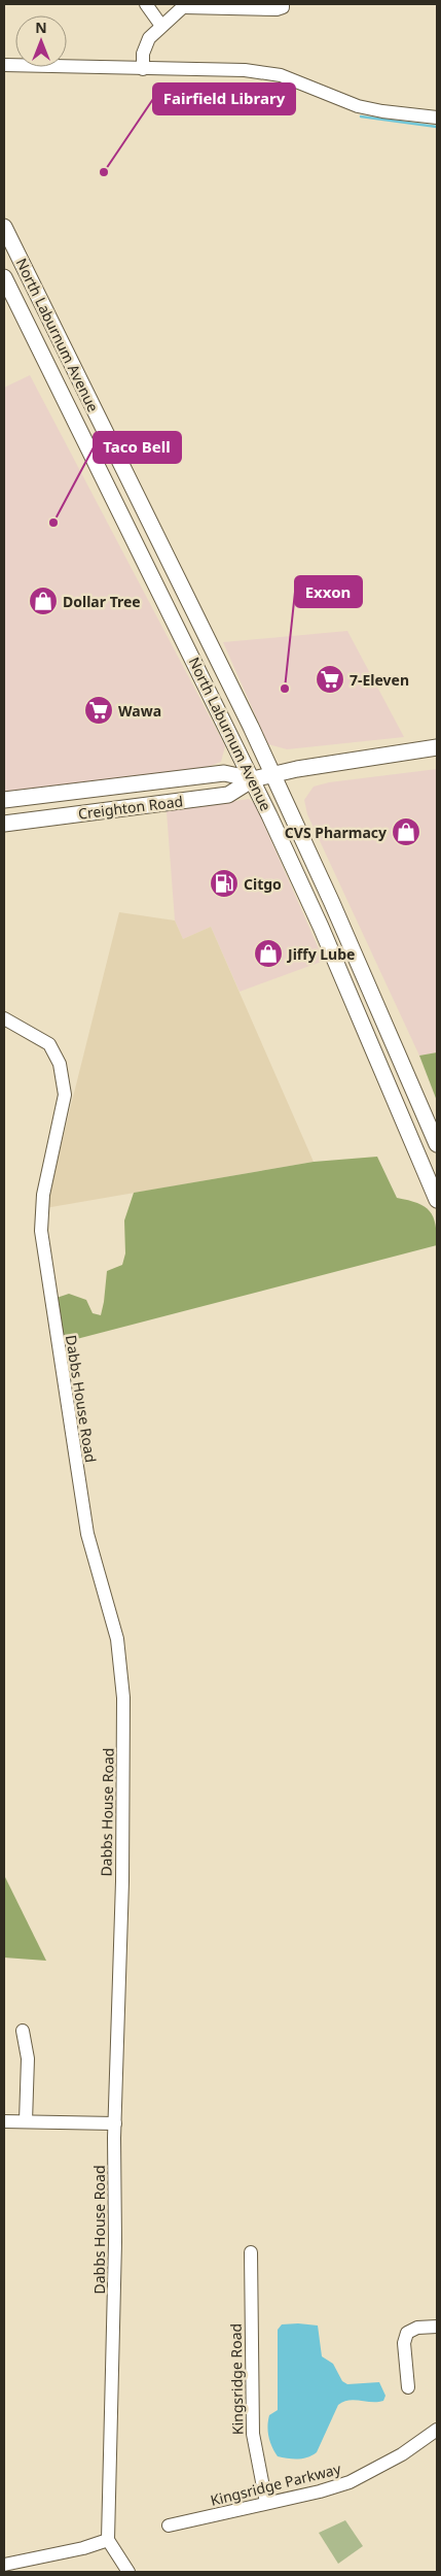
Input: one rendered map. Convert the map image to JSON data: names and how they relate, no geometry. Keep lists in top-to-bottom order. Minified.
{"streets":{"main road":["North Laburnum Avenue","Creighton Road"],"street":["Dabbs House Road","Kingsridge Road","Kingsridge Parkway"]},"crossings":[["North Laburnum Avenue","Creighton Road"],["Kingsridge Road","Kingsridge Parkway"]],"places":{"other":["Fairfield Library","Taco Bell","Exxon"],"shop":["Dollar Tree","CVS Pharmacy","Jiffy Lube"],"supermarket":["7-Eleven","Wawa"],"fuel station":["Citgo"]},"north":"top"}
